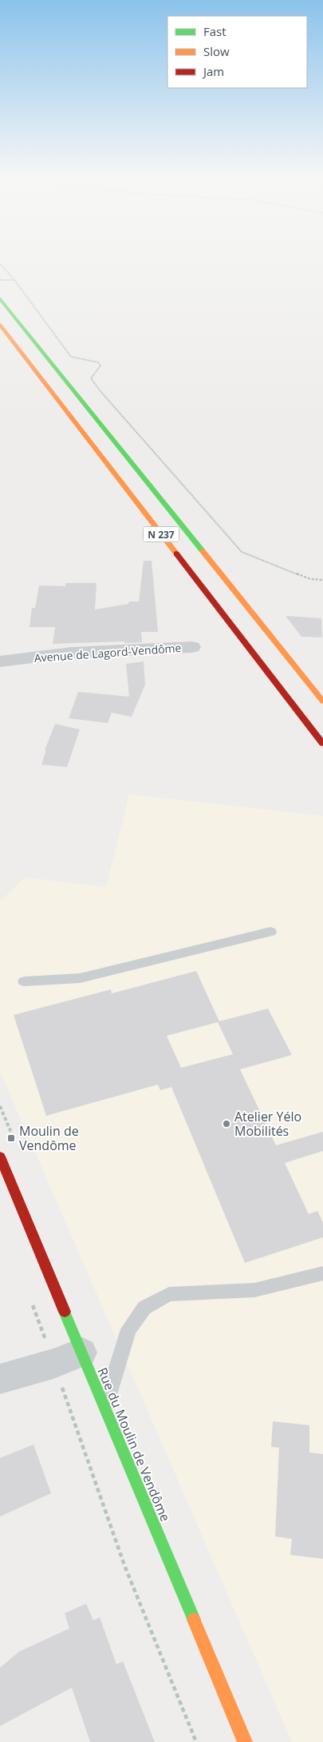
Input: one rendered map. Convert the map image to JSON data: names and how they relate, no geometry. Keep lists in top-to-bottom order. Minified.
{"streets":{"main road":["N 237","Rue du Moulin de Vendôme"],"street":["Avenue de Lagord-Vendôme"]},"places":{"other":["Atelier Yélo Mobilités"],"transit":["Moulin de Vendôme"]},"legend":["Fast","Slow","Jam"]}
